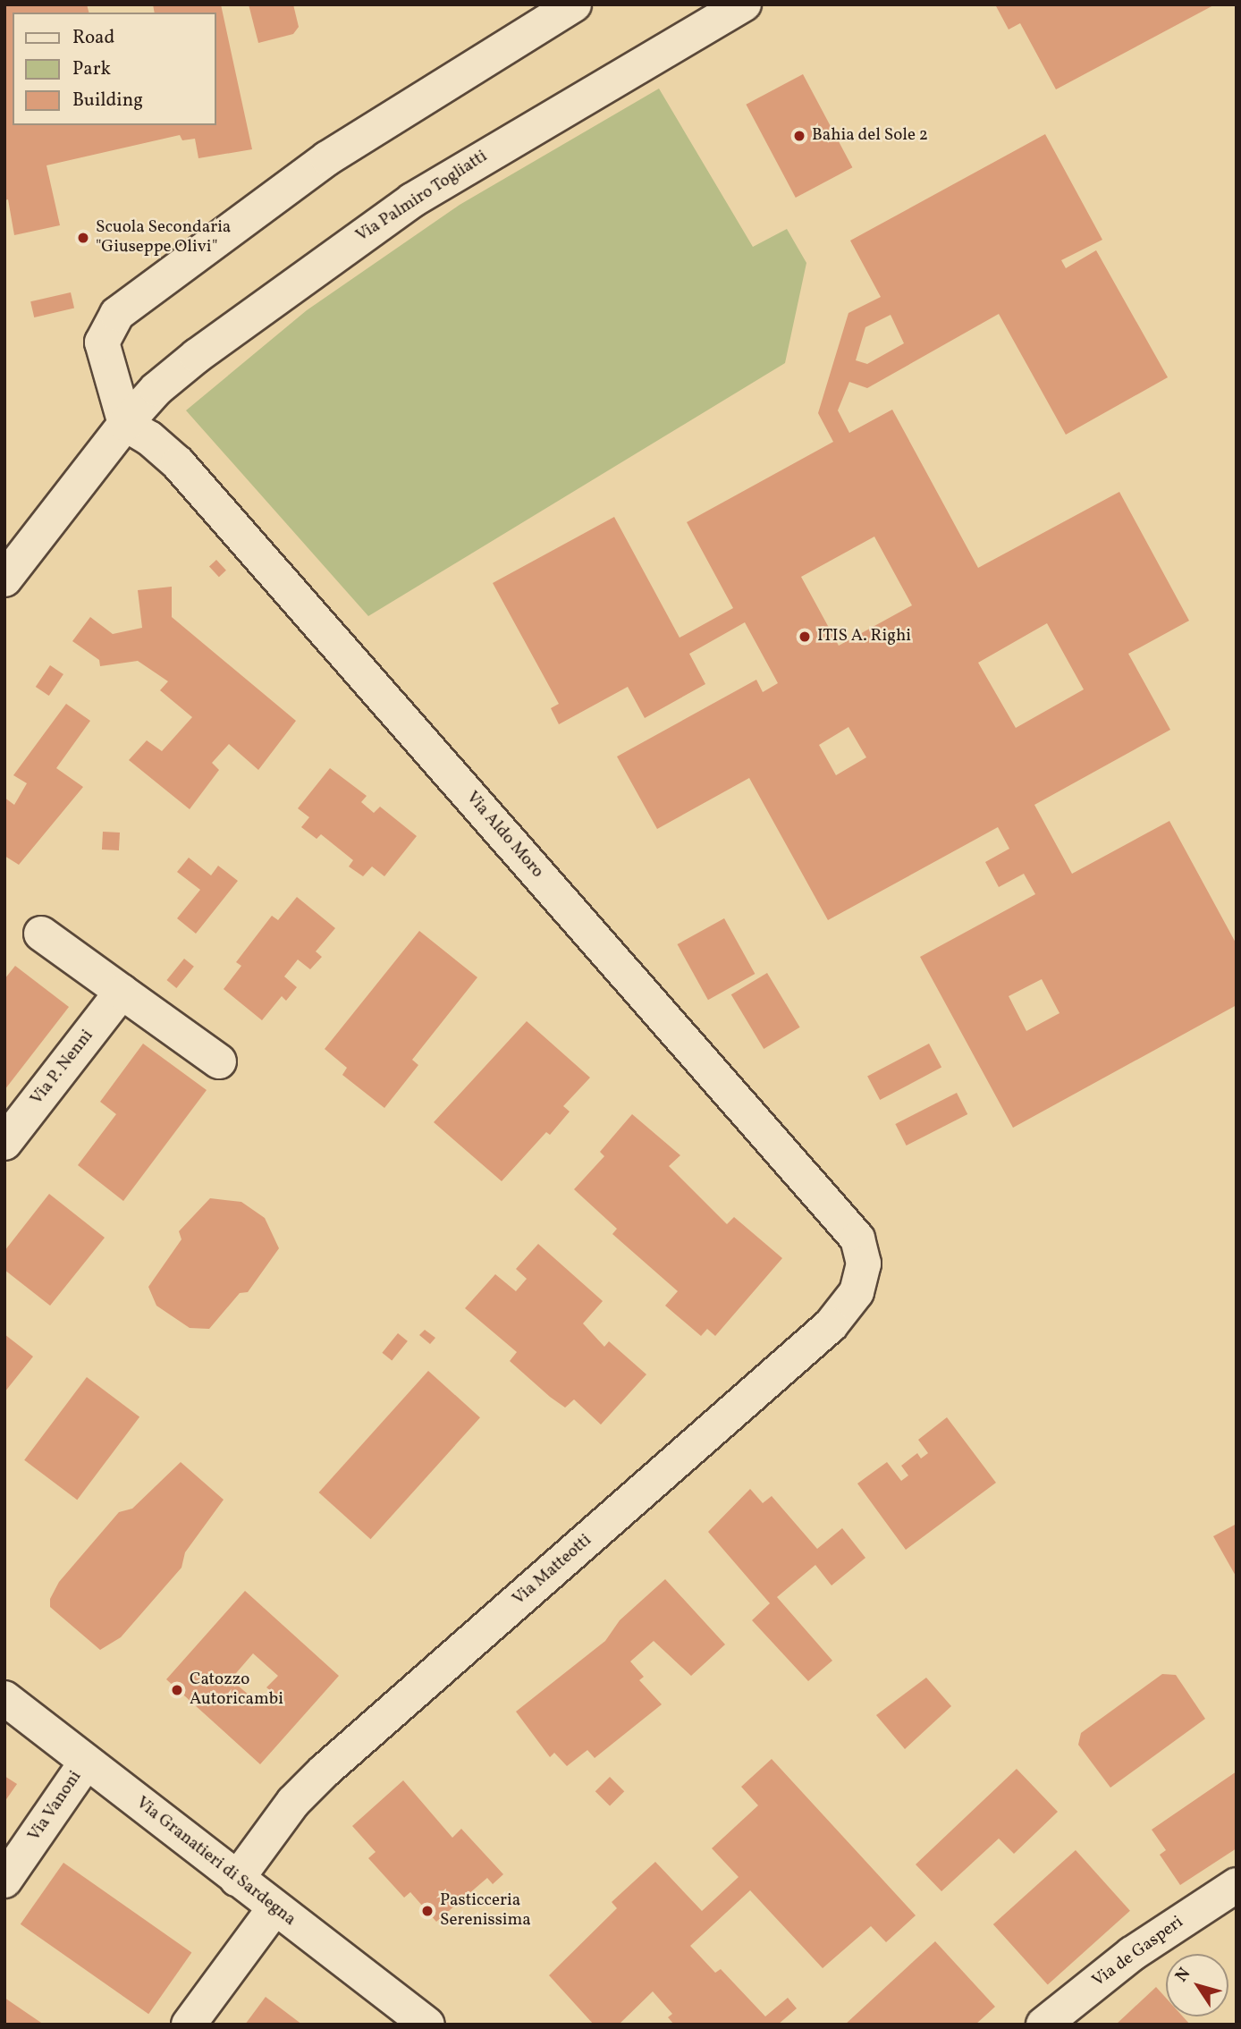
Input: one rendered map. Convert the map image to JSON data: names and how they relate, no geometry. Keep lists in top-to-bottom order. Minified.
{"streets":{"street":["Via Palmiro Togliatti","Via Aldo Moro","Via P. Nenni","Via Matteotti","Via Vanoni","Via Granatieri di Sardegna","Via de Gasperi"]},"crossings":[["Via Palmiro Togliatti","Via Aldo Moro"],["Via Aldo Moro","Via Matteotti"],["Via Matteotti","Via Granatieri di Sardegna"],["Via Vanoni","Via Granatieri di Sardegna"]],"places":["Bahia del Sole 2","Scuola Secondaria \"Giuseppe Olivi\"","ITIS A. Righi","Catozzo Autoricambi","Pasticceria Serenissima"],"legend":["Road","Park","Building"],"north":"top left"}
